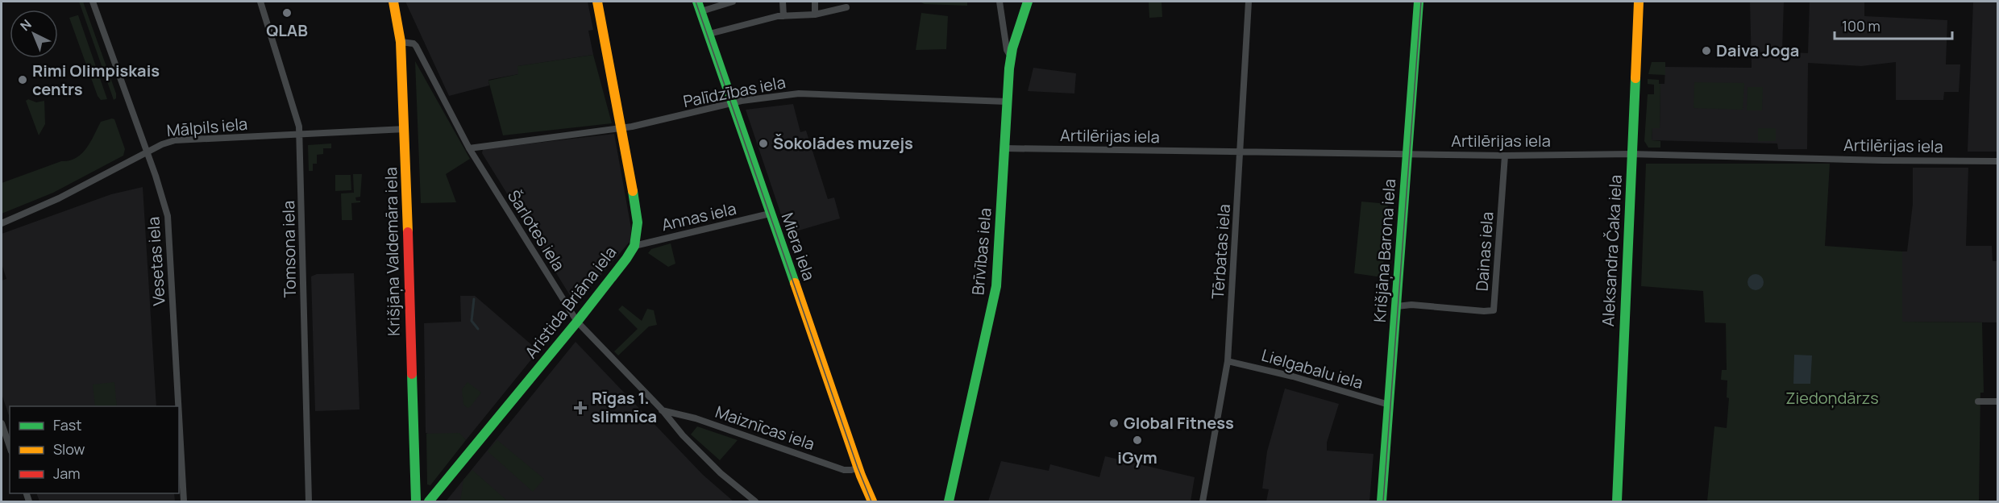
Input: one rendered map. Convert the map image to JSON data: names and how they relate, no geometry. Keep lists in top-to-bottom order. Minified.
{"streets":{"main road":["Miera iela","Krišjāņa Barona iela","Aleksandra Čaka iela","Krišjāņa Valdemāra iela","Brīvības iela","Aristida Briāna iela"],"street":["Palīdzības iela","Mālpils iela","Artilērijas iela","Annas iela","Šarlotes iela","Tomsona iela","Tērbatas iela","Dainas iela","Vesetas iela","Lielgabalu iela","Maiznīcas iela"]},"crossings":[["Palīdzības iela","Šarlotes iela"],["Palīdzības iela","Miera iela"],["Palīdzības iela","Brīvības iela"],["Palīdzības iela","Aristida Briāna iela"],["Mālpils iela","Tomsona iela"],["Mālpils iela","Krišjāņa Valdemāra iela"],["Mālpils iela","Vesetas iela"],["Artilērijas iela","Krišjāņa Barona iela"],["Artilērijas iela","Aleksandra Čaka iela"],["Artilērijas iela","Brīvības iela"],["Artilērijas iela","Tērbatas iela"],["Artilērijas iela","Dainas iela"],["Annas iela","Miera iela"],["Annas iela","Aristida Briāna iela"],["Šarlotes iela","Krišjāņa Valdemāra iela"],["Šarlotes iela","Aristida Briāna iela"],["Šarlotes iela","Maiznīcas iela"],["Miera iela","Maiznīcas iela"],["Krišjāņa Barona iela","Dainas iela"],["Krišjāņa Barona iela","Lielgabalu iela"],["Tērbatas iela","Lielgabalu iela"]],"parks":["Ziedoņdārzs"],"places":{"other":["QLAB","Daiva Joga","Rimi Olimpiskais centrs","Šokolādes muzejs","Global Fitness","iGym"],"health":["Rīgas 1. slimnīca"]},"legend":["Fast","Slow","Jam"],"scale_bar":"100 m","north":"top left"}
